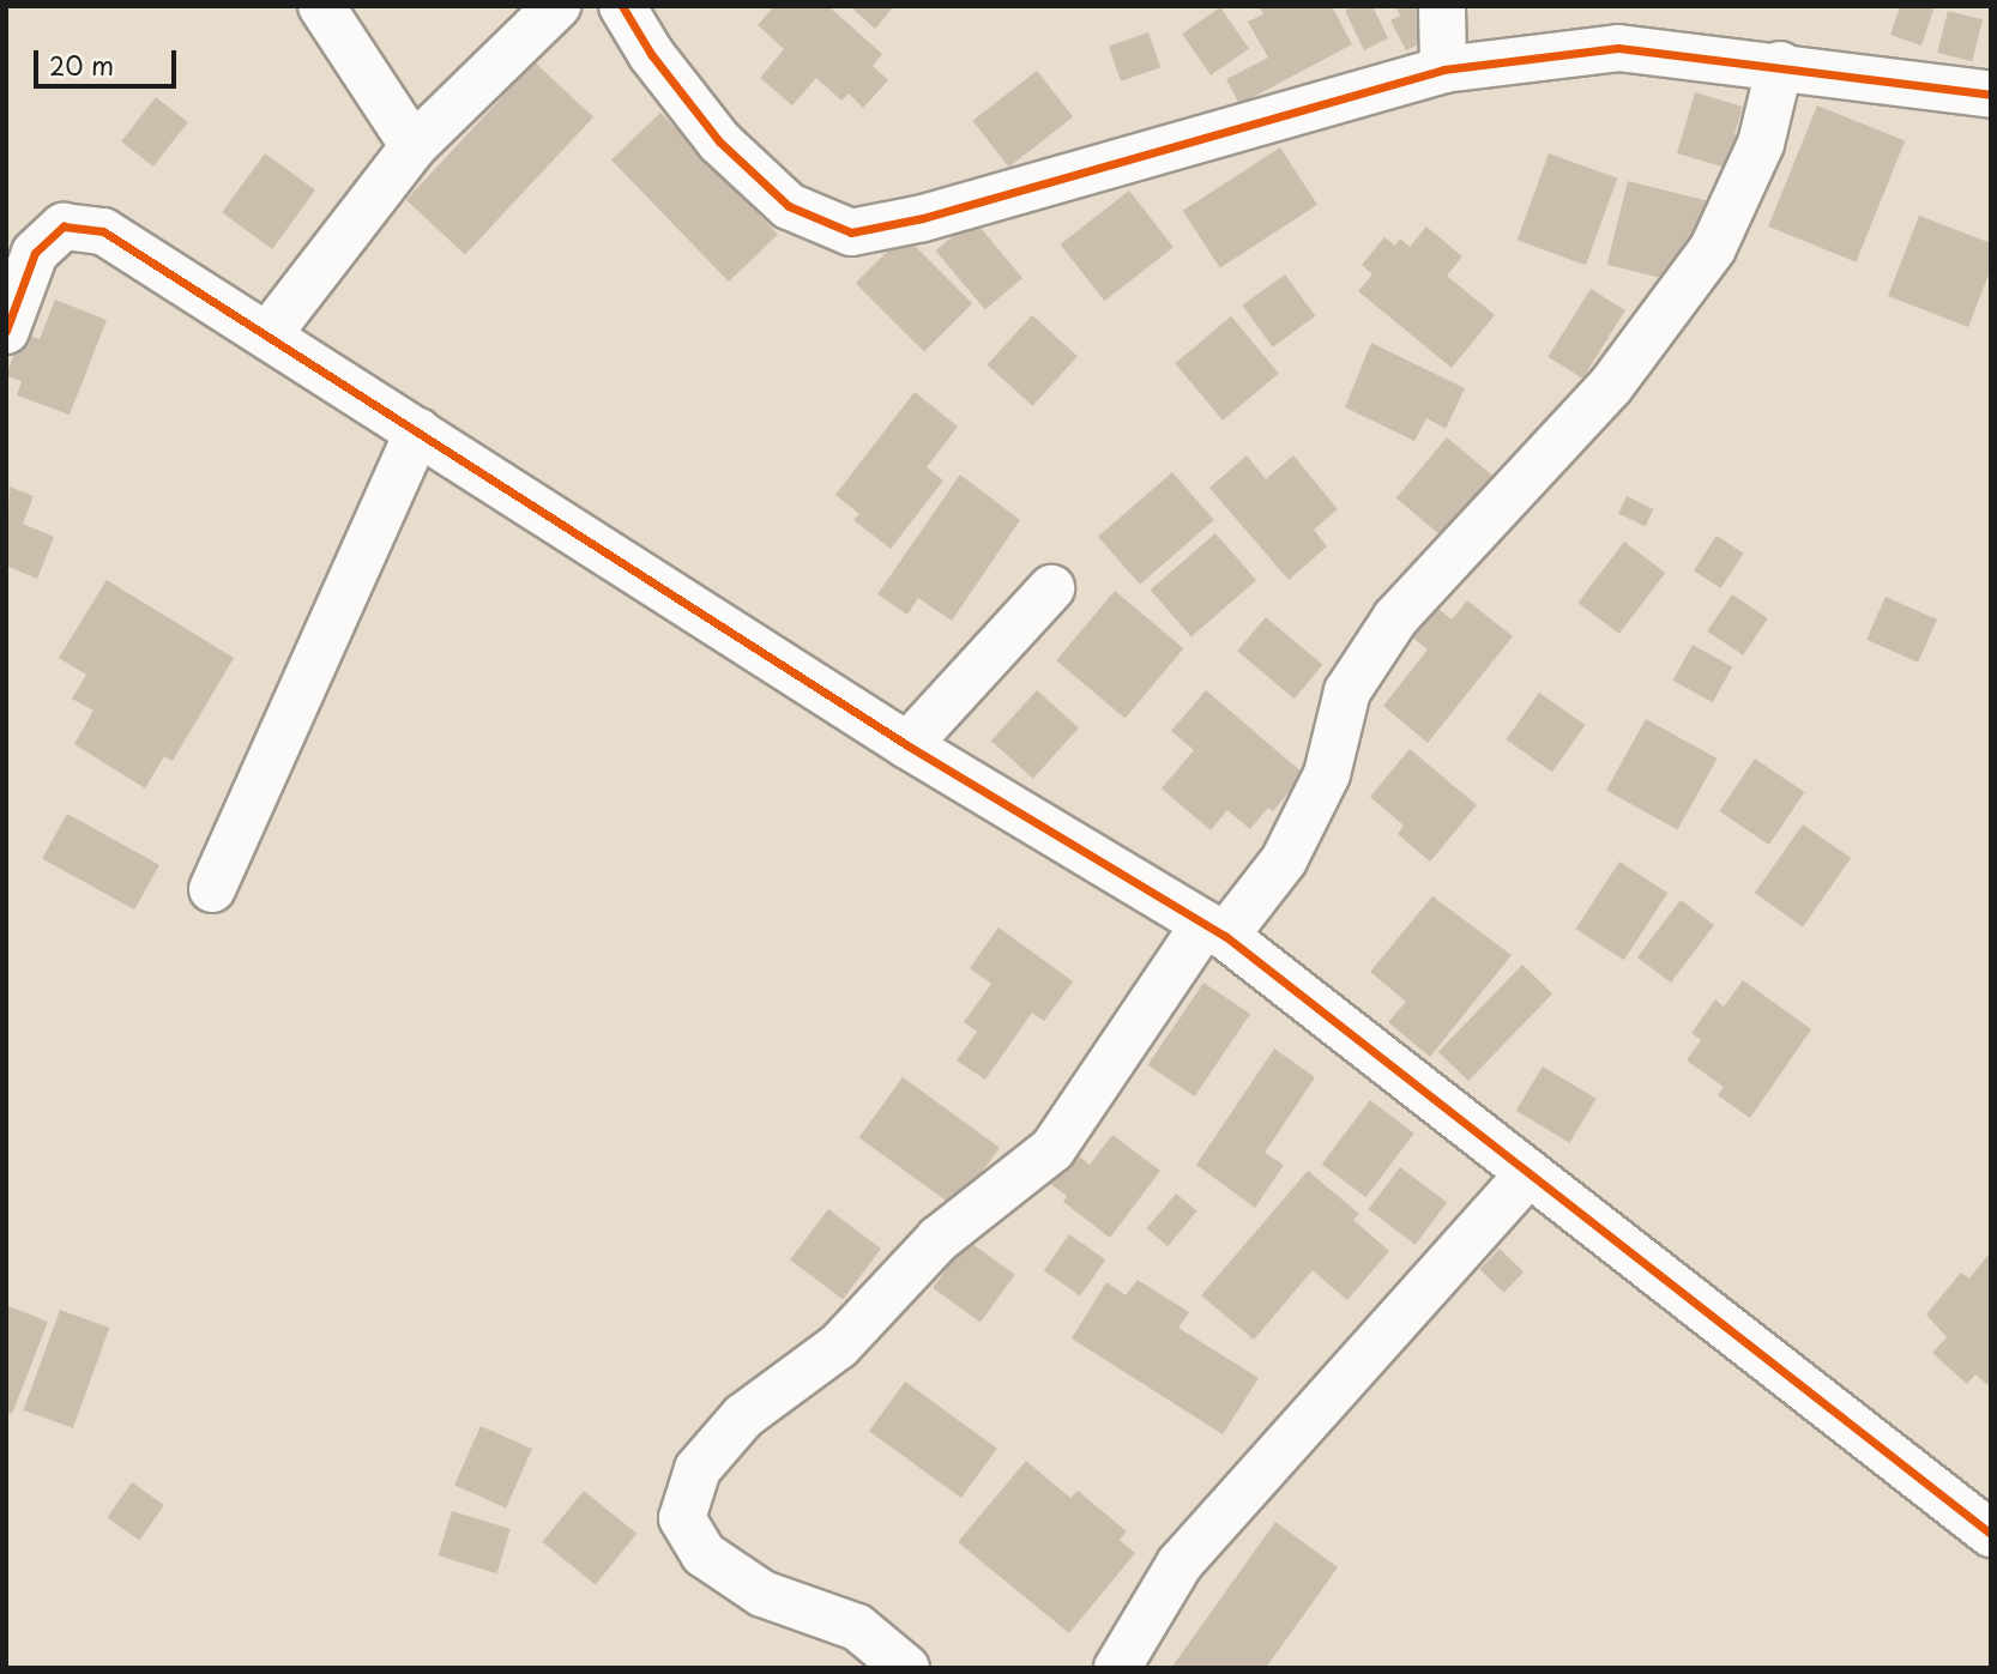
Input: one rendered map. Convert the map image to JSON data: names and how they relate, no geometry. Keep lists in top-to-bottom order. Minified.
{"scale_bar":"20 m"}
